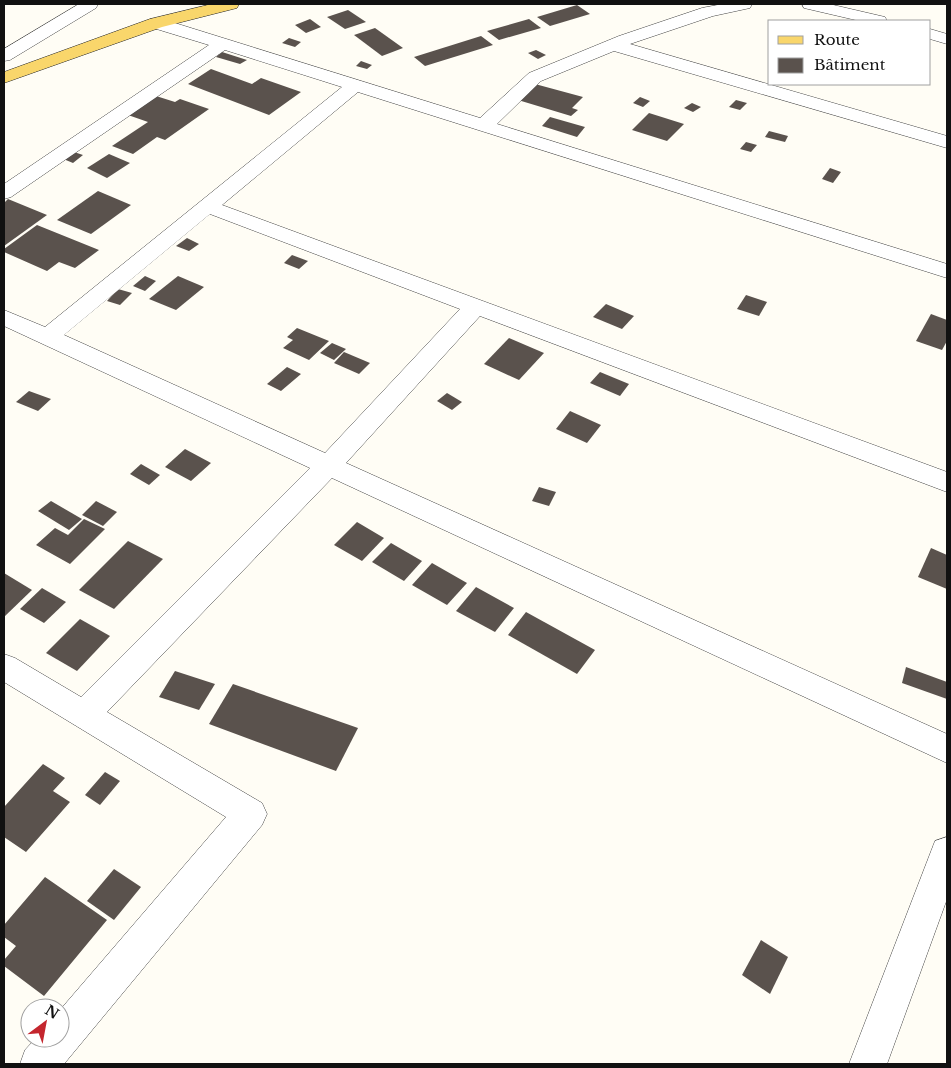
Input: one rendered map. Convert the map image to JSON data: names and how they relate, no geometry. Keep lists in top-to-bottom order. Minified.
{"legend":["Route","Bâtiment"],"north":"top right"}
